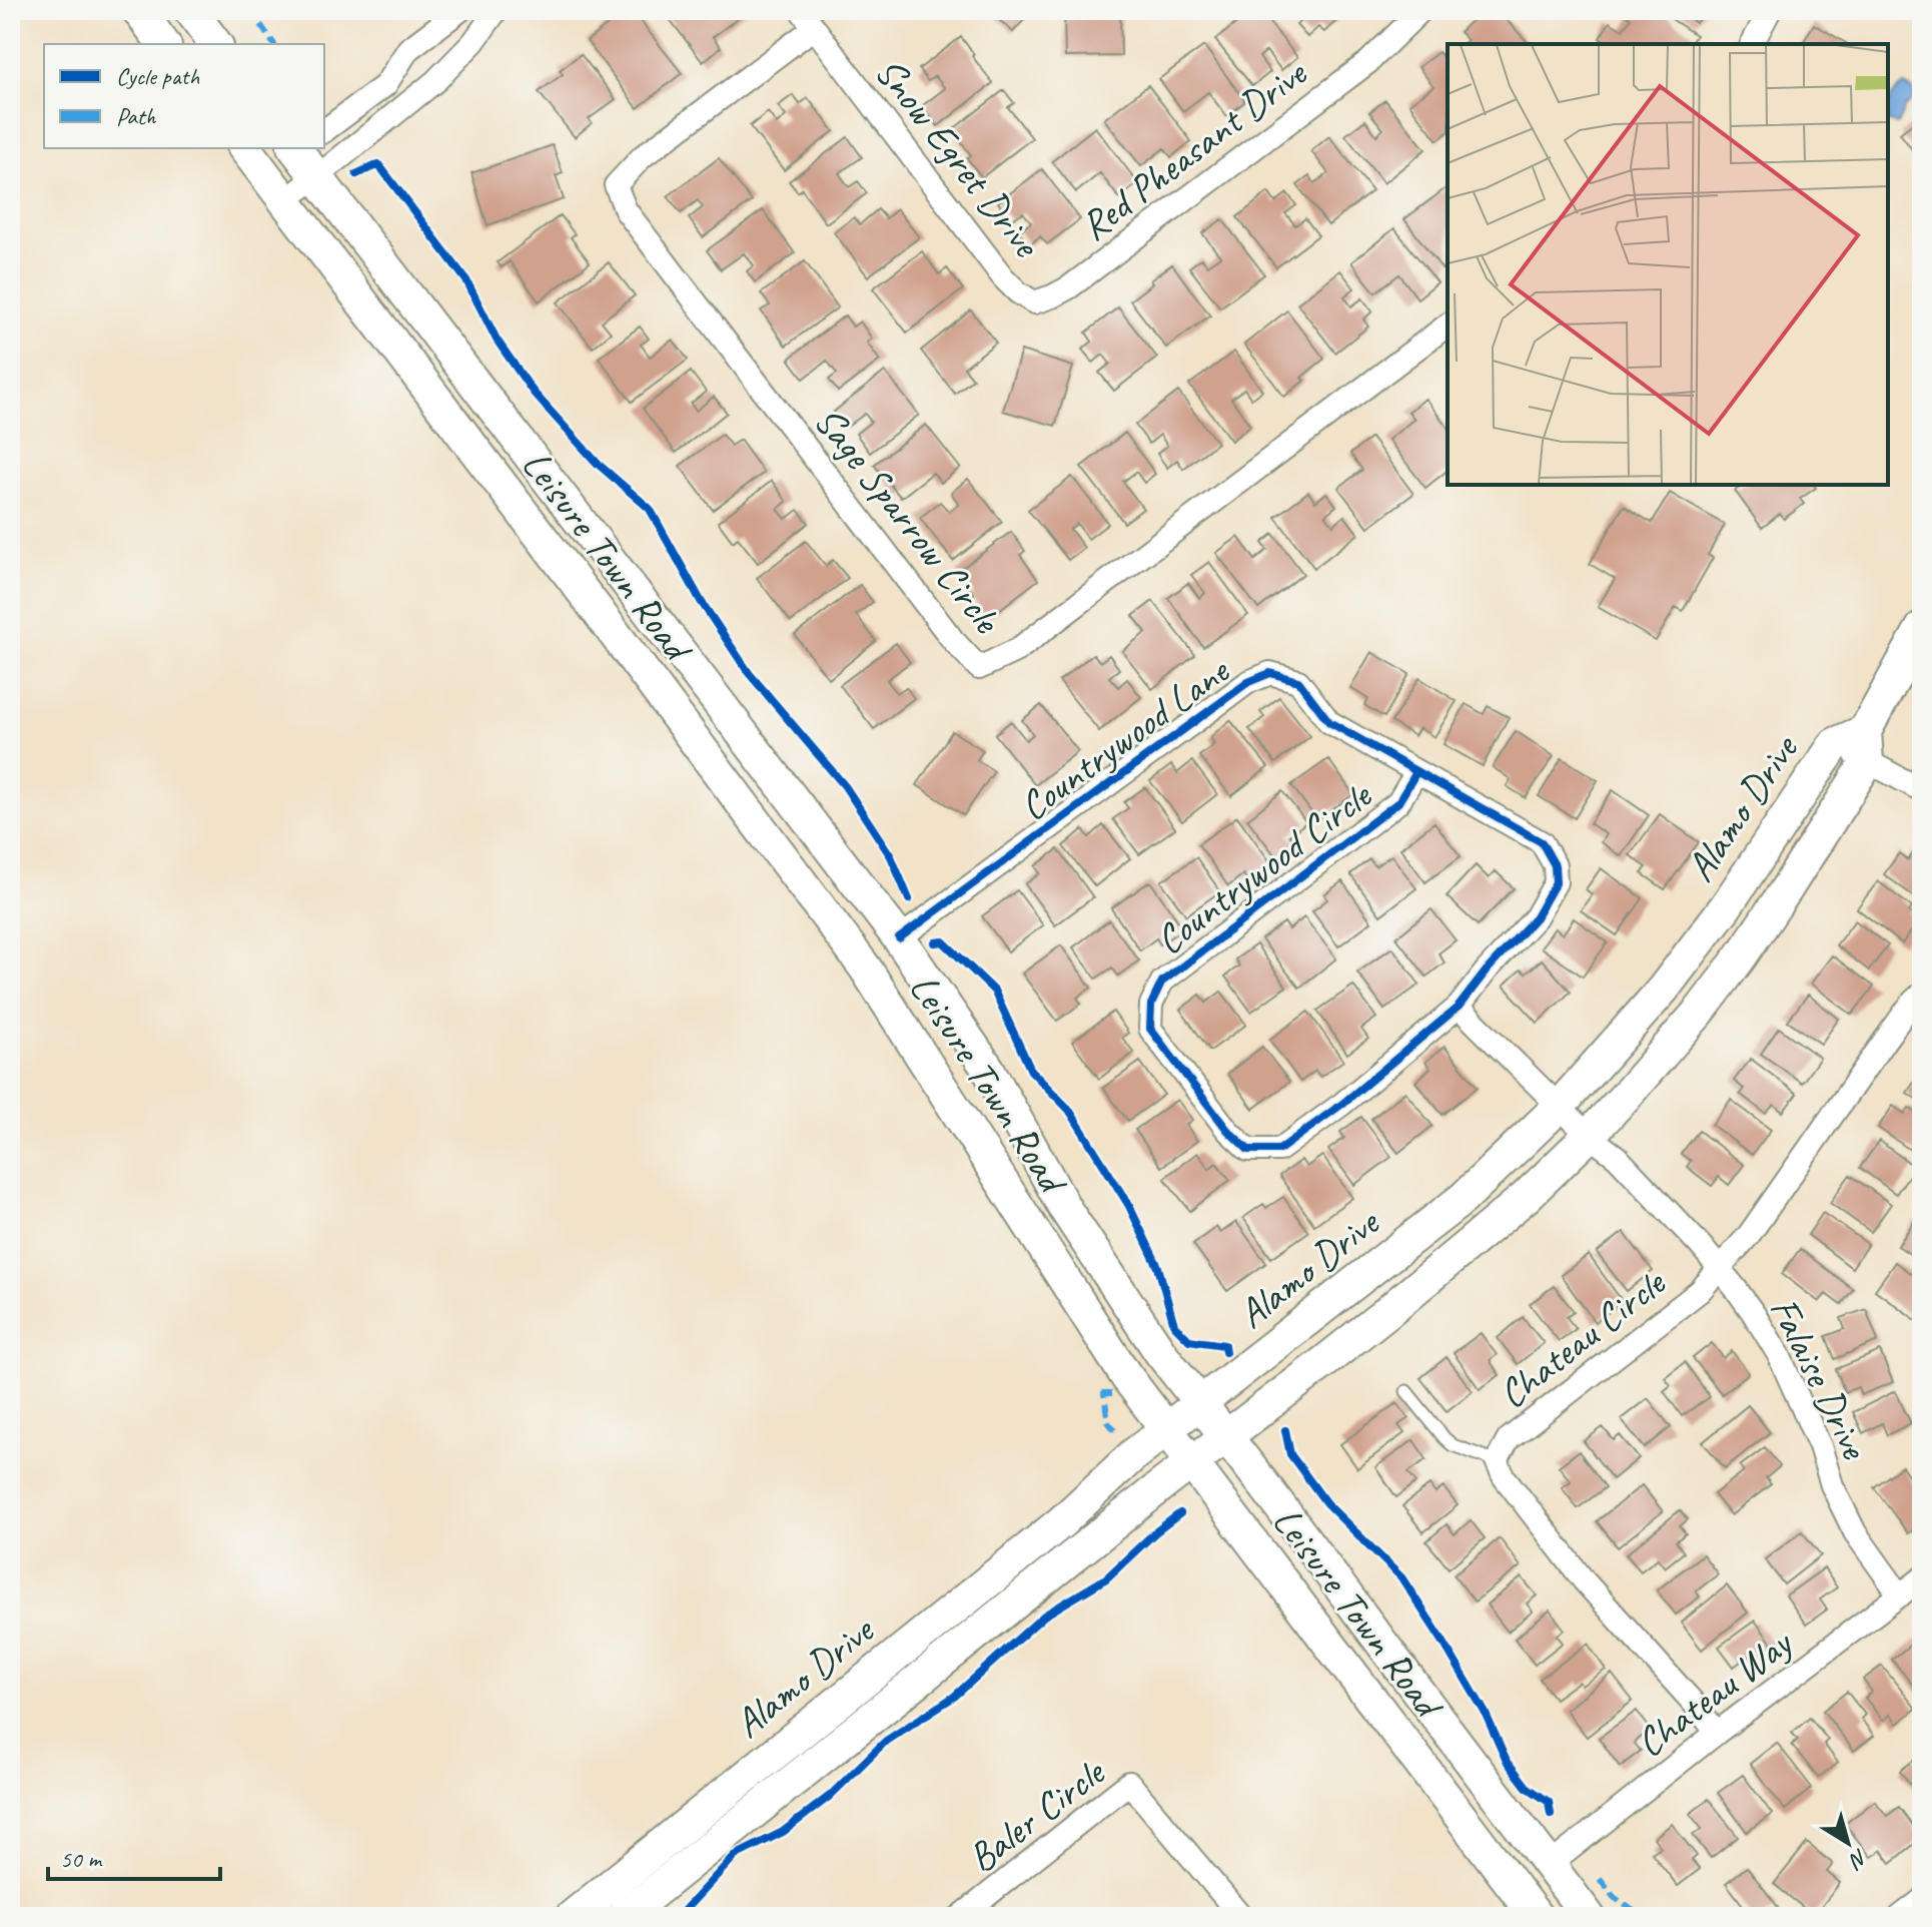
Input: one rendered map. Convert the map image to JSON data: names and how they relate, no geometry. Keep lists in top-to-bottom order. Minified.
{"streets":{"main road":["Leisure Town Road","Alamo Drive"],"street":["Red Pheasant Drive","Snow Egret Drive","Sage Sparrow Circle","Countrywood Lane","Countrywood Circle","Chateau Circle","Falaise Drive","Chateau Way","Baler Circle"]},"crossings":[["Red Pheasant Drive","Snow Egret Drive"],["Snow Egret Drive","Sage Sparrow Circle"],["Leisure Town Road","Countrywood Lane"],["Leisure Town Road","Alamo Drive"],["Leisure Town Road","Chateau Way"],["Countrywood Lane","Countrywood Circle"],["Countrywood Lane","Falaise Drive"],["Alamo Drive","Falaise Drive"],["Countrywood Circle","Falaise Drive"],["Chateau Circle","Falaise Drive"],["Chateau Circle","Chateau Way"],["Falaise Drive","Chateau Way"]],"legend":["Cycle path","Path"],"scale_bar":"50 m","north":"bottom right"}
